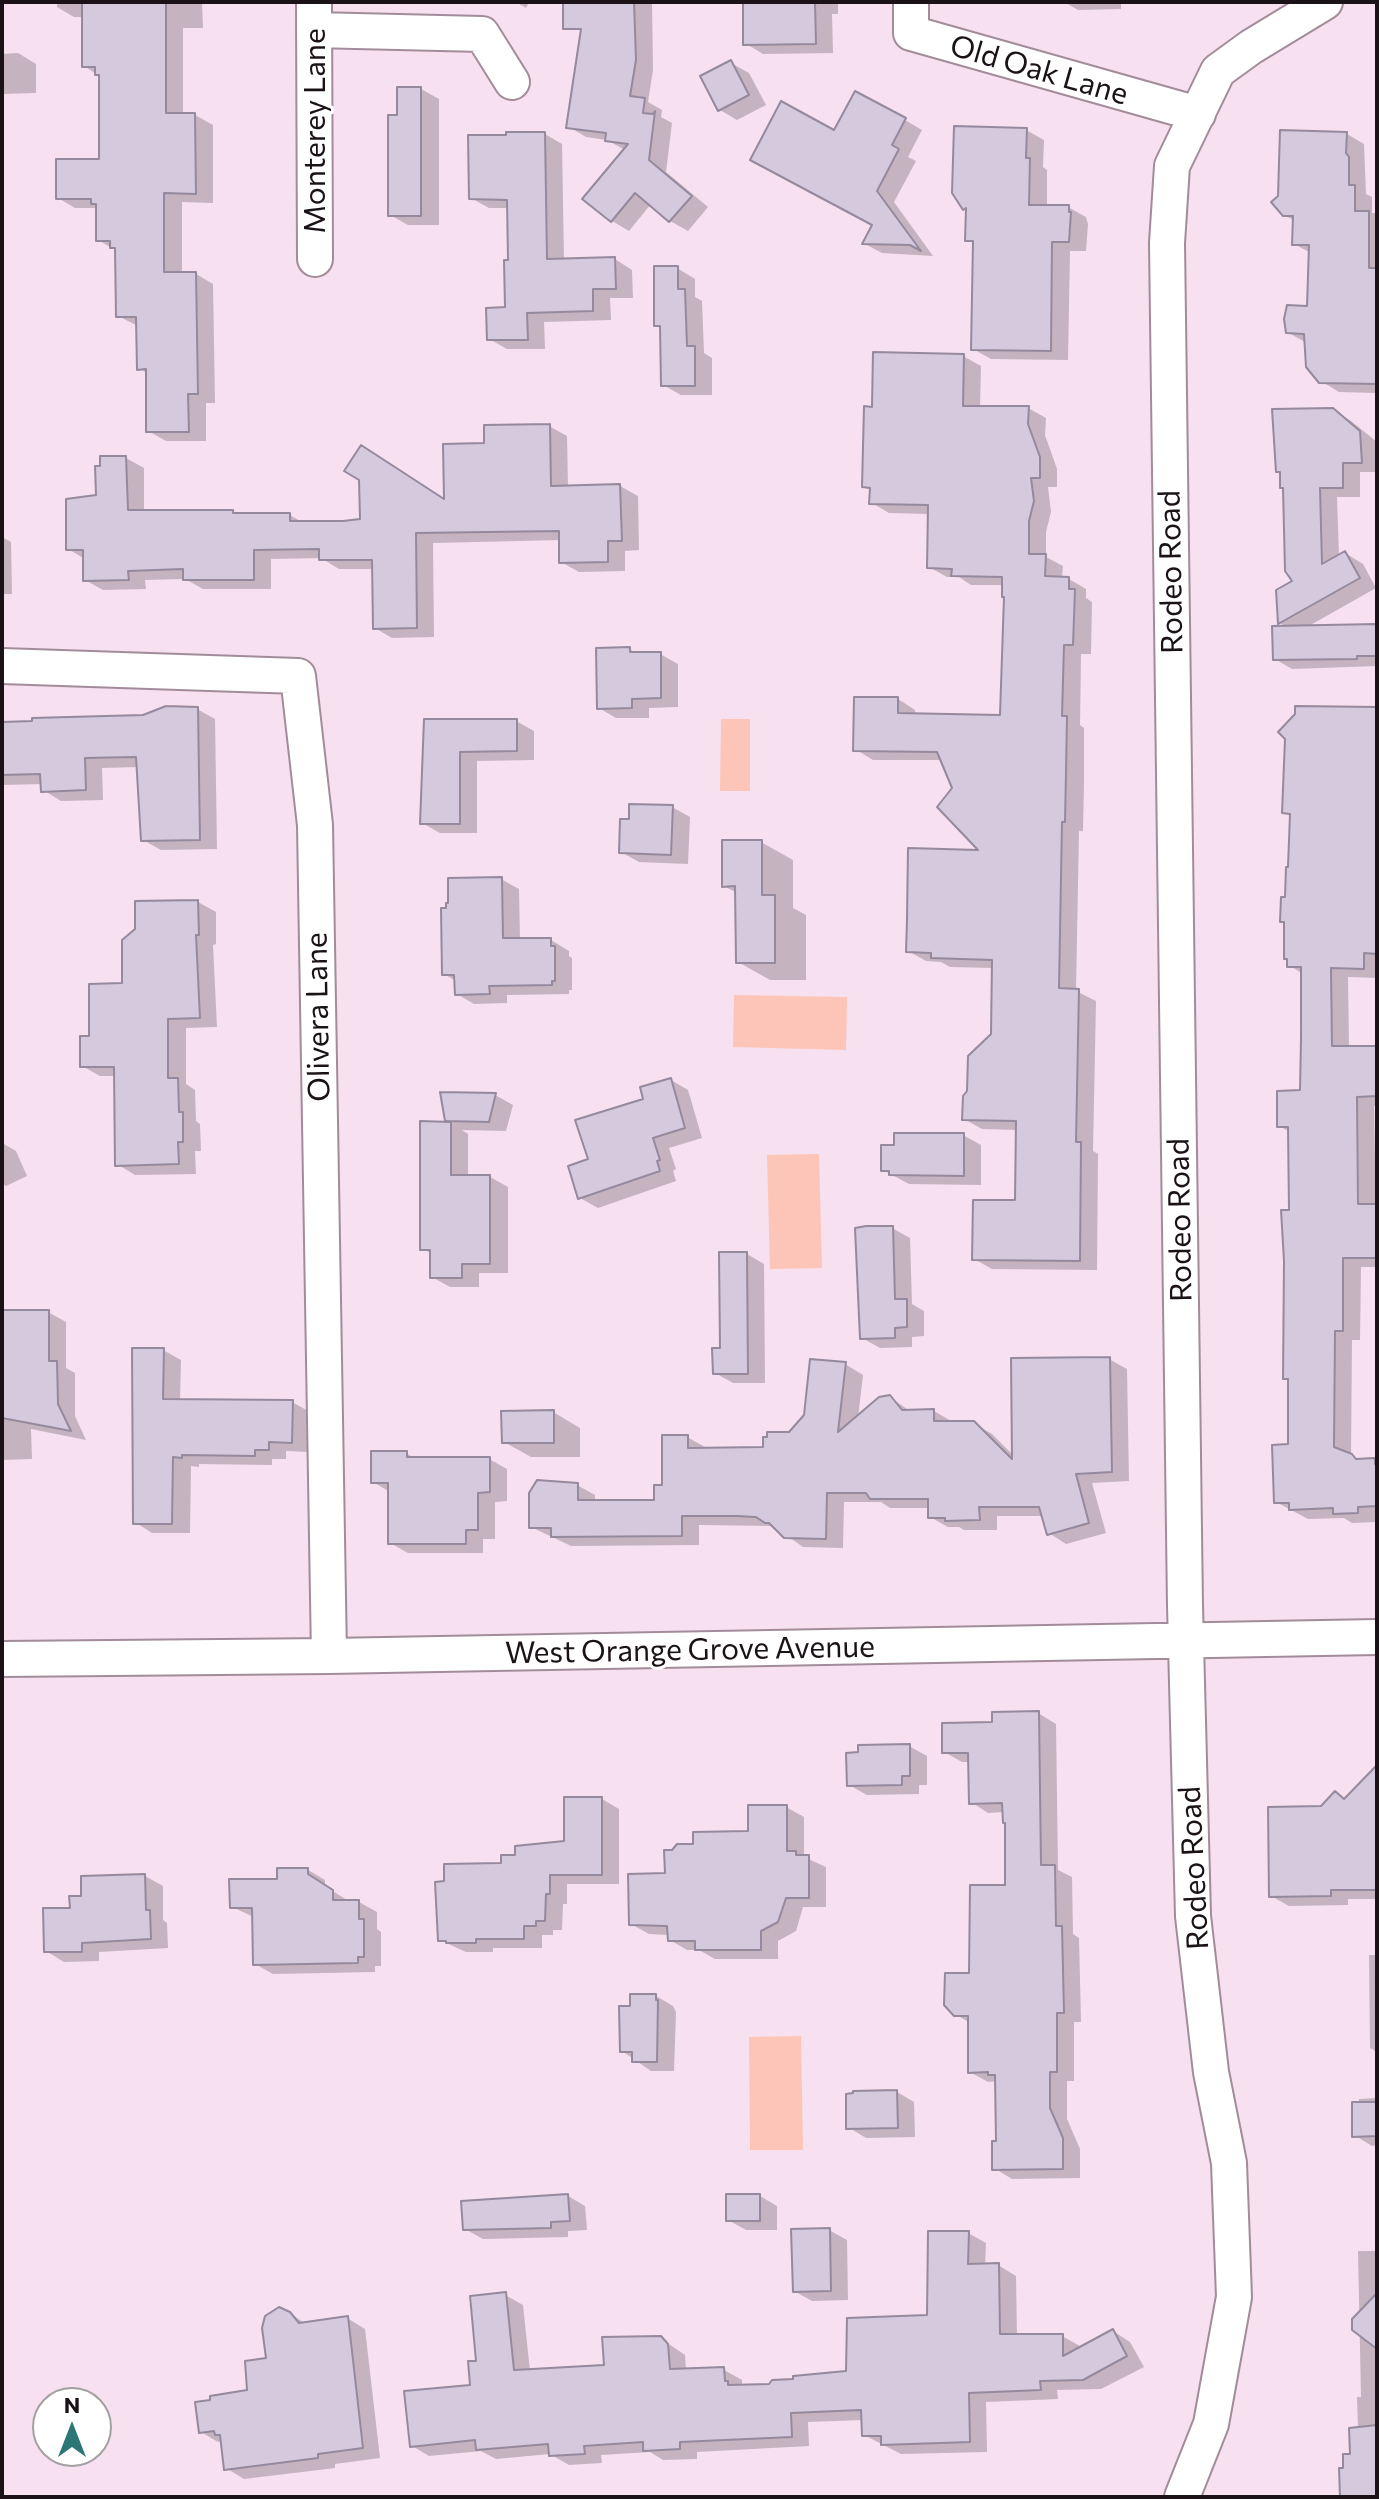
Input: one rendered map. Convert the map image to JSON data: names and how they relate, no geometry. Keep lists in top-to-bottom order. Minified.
{"streets":{"street":["Old Oak Lane","Monterey Lane","Rodeo Road","Olivera Lane","West Orange Grove Avenue"]},"crossings":[["Old Oak Lane","Rodeo Road"],["Rodeo Road","West Orange Grove Avenue"],["Olivera Lane","West Orange Grove Avenue"]],"north":"top"}
